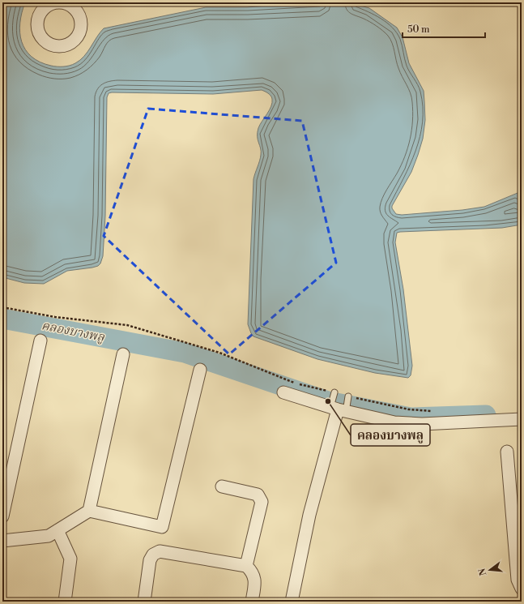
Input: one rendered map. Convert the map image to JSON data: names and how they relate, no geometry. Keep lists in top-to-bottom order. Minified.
{"water":["คลองบางพลู"],"places":["คลองบางพลู"],"scale_bar":"50 m","north":"left"}
